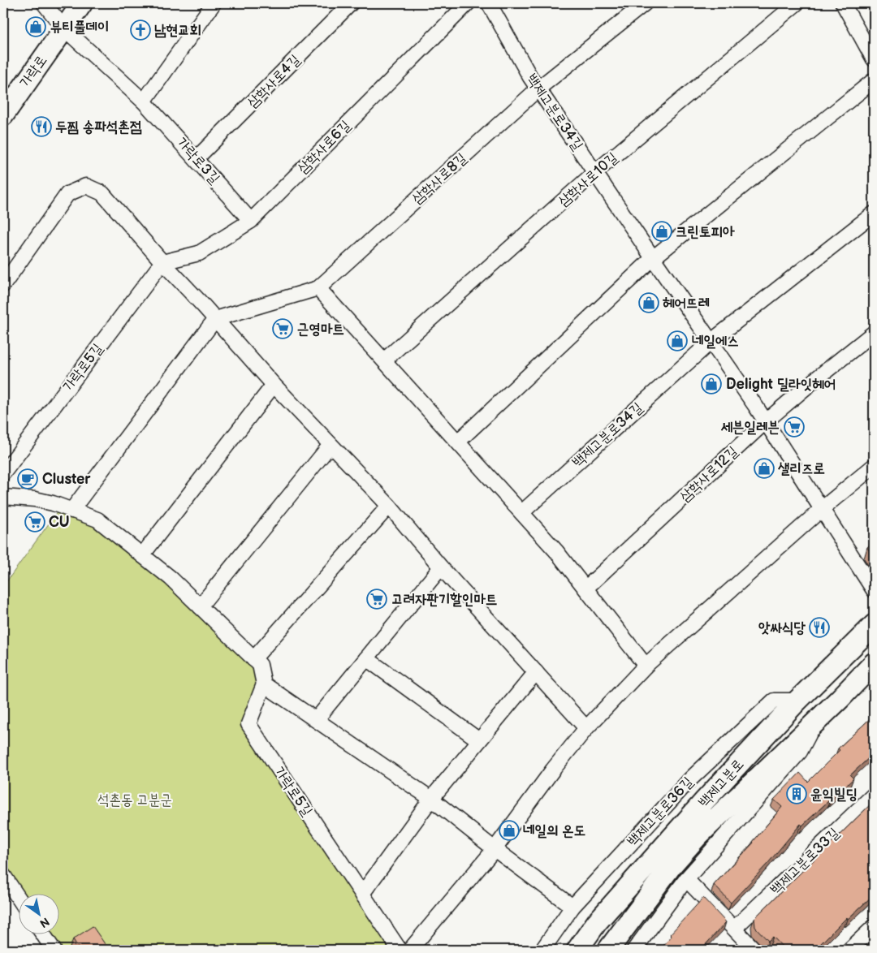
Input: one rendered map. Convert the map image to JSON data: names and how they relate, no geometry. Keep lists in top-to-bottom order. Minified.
{"streets":{"main road":["가락로","백제고분로"],"street":["삼학사로4길","백제고분로34길","삼학사로6길","가락로3길","삼학사로8길","삼학사로10길","가락로5길","삼학사로12길","백제고분로36길","백제고분로33길"]},"crossings":[["가락로","가락로3길"],["삼학사로4길","가락로3길"],["백제고분로34길","삼학사로8길"],["백제고분로34길","삼학사로10길"],["백제고분로34길","삼학사로12길"],["삼학사로6길","가락로3길"],["삼학사로6길","가락로5길"],["백제고분로","백제고분로36길"]],"parks":["석촌동 고분군"],"places":{"shop":["뷰티풀데이","크린토피아","헤어뜨레","네일에스","Delight 딜라잇헤어","샐리즈로","네일의 온도"],"church":["남현교회"],"restaurant":["두찜 송파석촌점","앗싸식당"],"supermarket":["근영마트","세븐일레븐","CU","고려자판기할인마트"],"cafe":["Cluster"],"building":["윤익빌딩"]},"north":"bottom right"}
